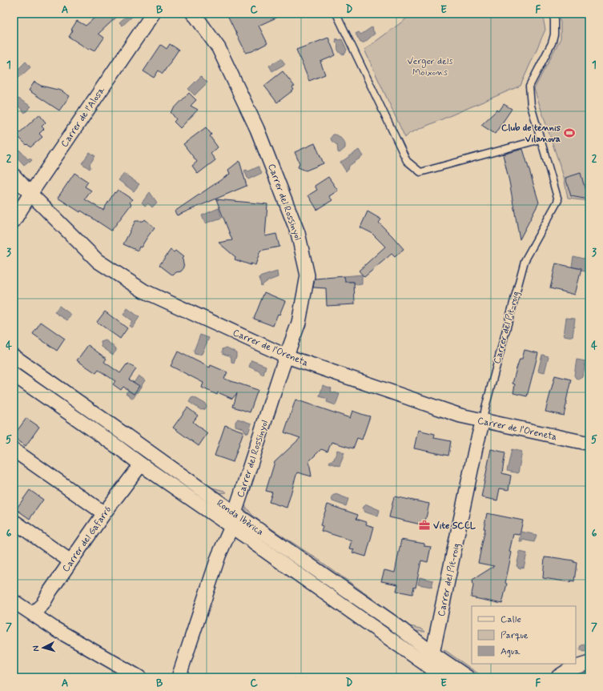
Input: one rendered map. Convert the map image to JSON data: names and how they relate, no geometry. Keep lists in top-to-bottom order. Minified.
{"streets":{"street":["Carrer de l'Alosa","Carrer del Rossinyol","Carrer del Pit-roig","Carrer de l'Oreneta","Ronda Ibèrica","Carrer del Gafarró"]},"crossings":[["Carrer de l'Alosa","Carrer de l'Oreneta"],["Carrer del Rossinyol","Carrer de l'Oreneta"],["Carrer del Rossinyol","Ronda Ibèrica"],["Carrer del Pit-roig","Carrer de l'Oreneta"],["Carrer del Pit-roig","Ronda Ibèrica"],["Ronda Ibèrica","Carrer del Gafarró"]],"parks":["Verger dels Moixons"],"places":{"sports":["Club de tennis Vilanova"],"office":["Vite SCCL"]},"legend":["Calle","Parque","Agua"],"north":"left","grid":{"columns":["A","B","C","D","E","F"],"rows":["1","2","3","4","5","6","7"]}}
